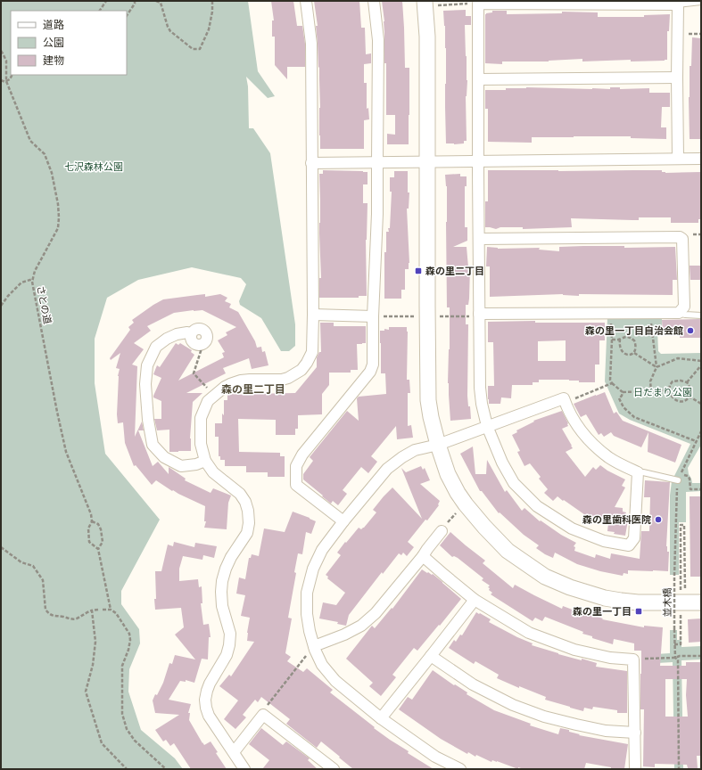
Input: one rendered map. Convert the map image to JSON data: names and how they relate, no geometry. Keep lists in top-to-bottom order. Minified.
{"streets":{"path":["さとの道","並木橋"]},"districts":["森の里二丁目"],"parks":["七沢森林公園","日だまり公園"],"places":{"transit":["森の里二丁目","森の里一丁目"],"other":["森の里一丁目自治会館","森の里歯科医院"]},"legend":["道路","公園","建物"]}
